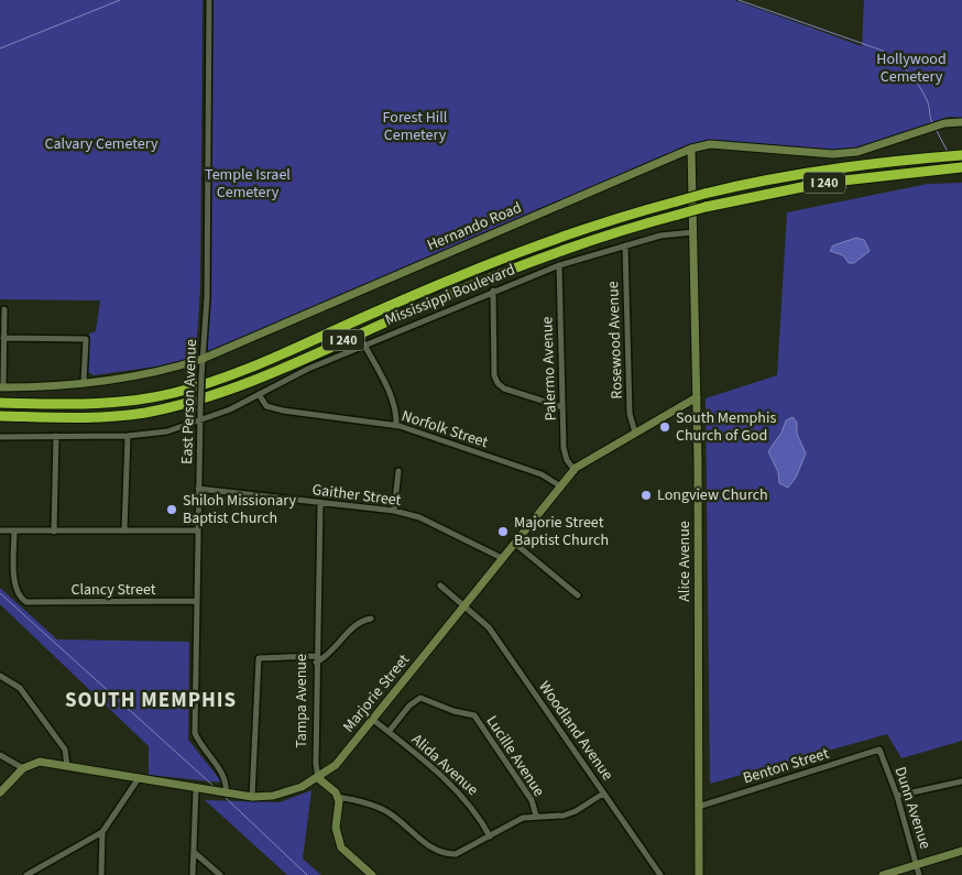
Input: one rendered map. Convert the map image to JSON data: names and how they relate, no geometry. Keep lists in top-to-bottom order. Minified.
{"streets":{"highway":["I 240"],"street":["Hernando Road","Mississippi Boulevard","Rosewood Avenue","Palermo Avenue","East Person Avenue","Norfolk Street","Gaither Street","Alice Avenue","Clancy Street","Marjorie Street","Tampa Avenue","Woodland Avenue","Lucille Avenue","Alida Avenue","Benton Street","Dunn Avenue"]},"crossings":[["Hernando Road","East Person Avenue"],["Hernando Road","Alice Avenue"],["Mississippi Boulevard","Rosewood Avenue"],["Mississippi Boulevard","Palermo Avenue"],["Mississippi Boulevard","East Person Avenue"],["Mississippi Boulevard","Norfolk Street"],["Mississippi Boulevard","Alice Avenue"],["Rosewood Avenue","Marjorie Street"],["Palermo Avenue","Marjorie Street"],["East Person Avenue","Gaither Street"],["East Person Avenue","Clancy Street"],["East Person Avenue","Marjorie Street"],["Norfolk Street","Marjorie Street"],["Gaither Street","Marjorie Street"],["Gaither Street","Tampa Avenue"],["Alice Avenue","Marjorie Street"],["Alice Avenue","Benton Street"],["Marjorie Street","Tampa Avenue"],["Marjorie Street","Woodland Avenue"],["Marjorie Street","Alida Avenue"],["Lucille Avenue","Alida Avenue"],["Benton Street","Dunn Avenue"]],"districts":["SOUTH MEMPHIS"],"parks":["Hollywood Cemetery","Forest Hill Cemetery","Calvary Cemetery","Temple Israel Cemetery"],"places":["South Memphis Church of God","Longview Church","Shiloh Missionary Baptist Church","Majorie Street Baptist Church"]}
